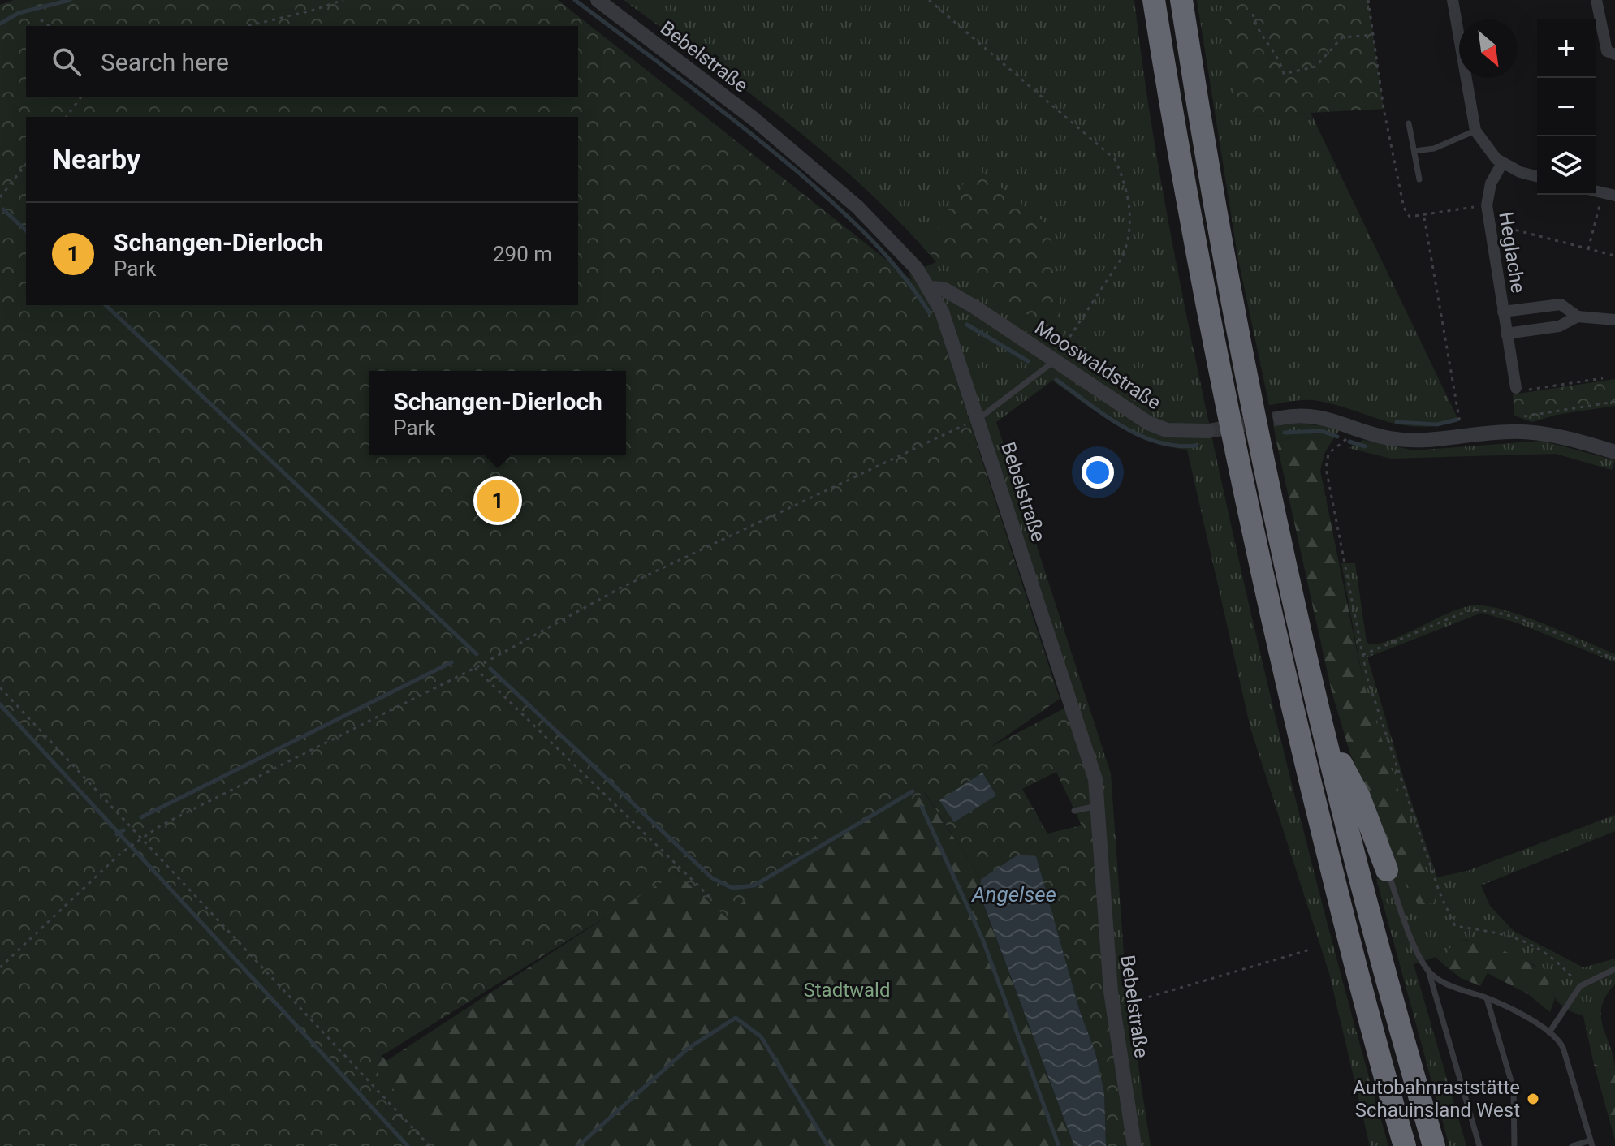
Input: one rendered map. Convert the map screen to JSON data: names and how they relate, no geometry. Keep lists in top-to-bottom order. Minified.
{"streets":{"street":["Bebelstraße","Heglache","Mooswaldstraße"]},"crossings":[["Bebelstraße","Mooswaldstraße"]],"water":["Angelsee"],"parks":["Stadtwald"],"places":["Autobahnraststätte Schauinsland West"],"north":"bottom right","page":{"map_buttons":["+","−"],"search":"Search here","heading":"Nearby","list":[{"mark":"1","name":"Schangen-Dierloch","note":"Park","value":"290 m"}],"popup":["Schangen-Dierloch","Park"],"pins":"1"}}
